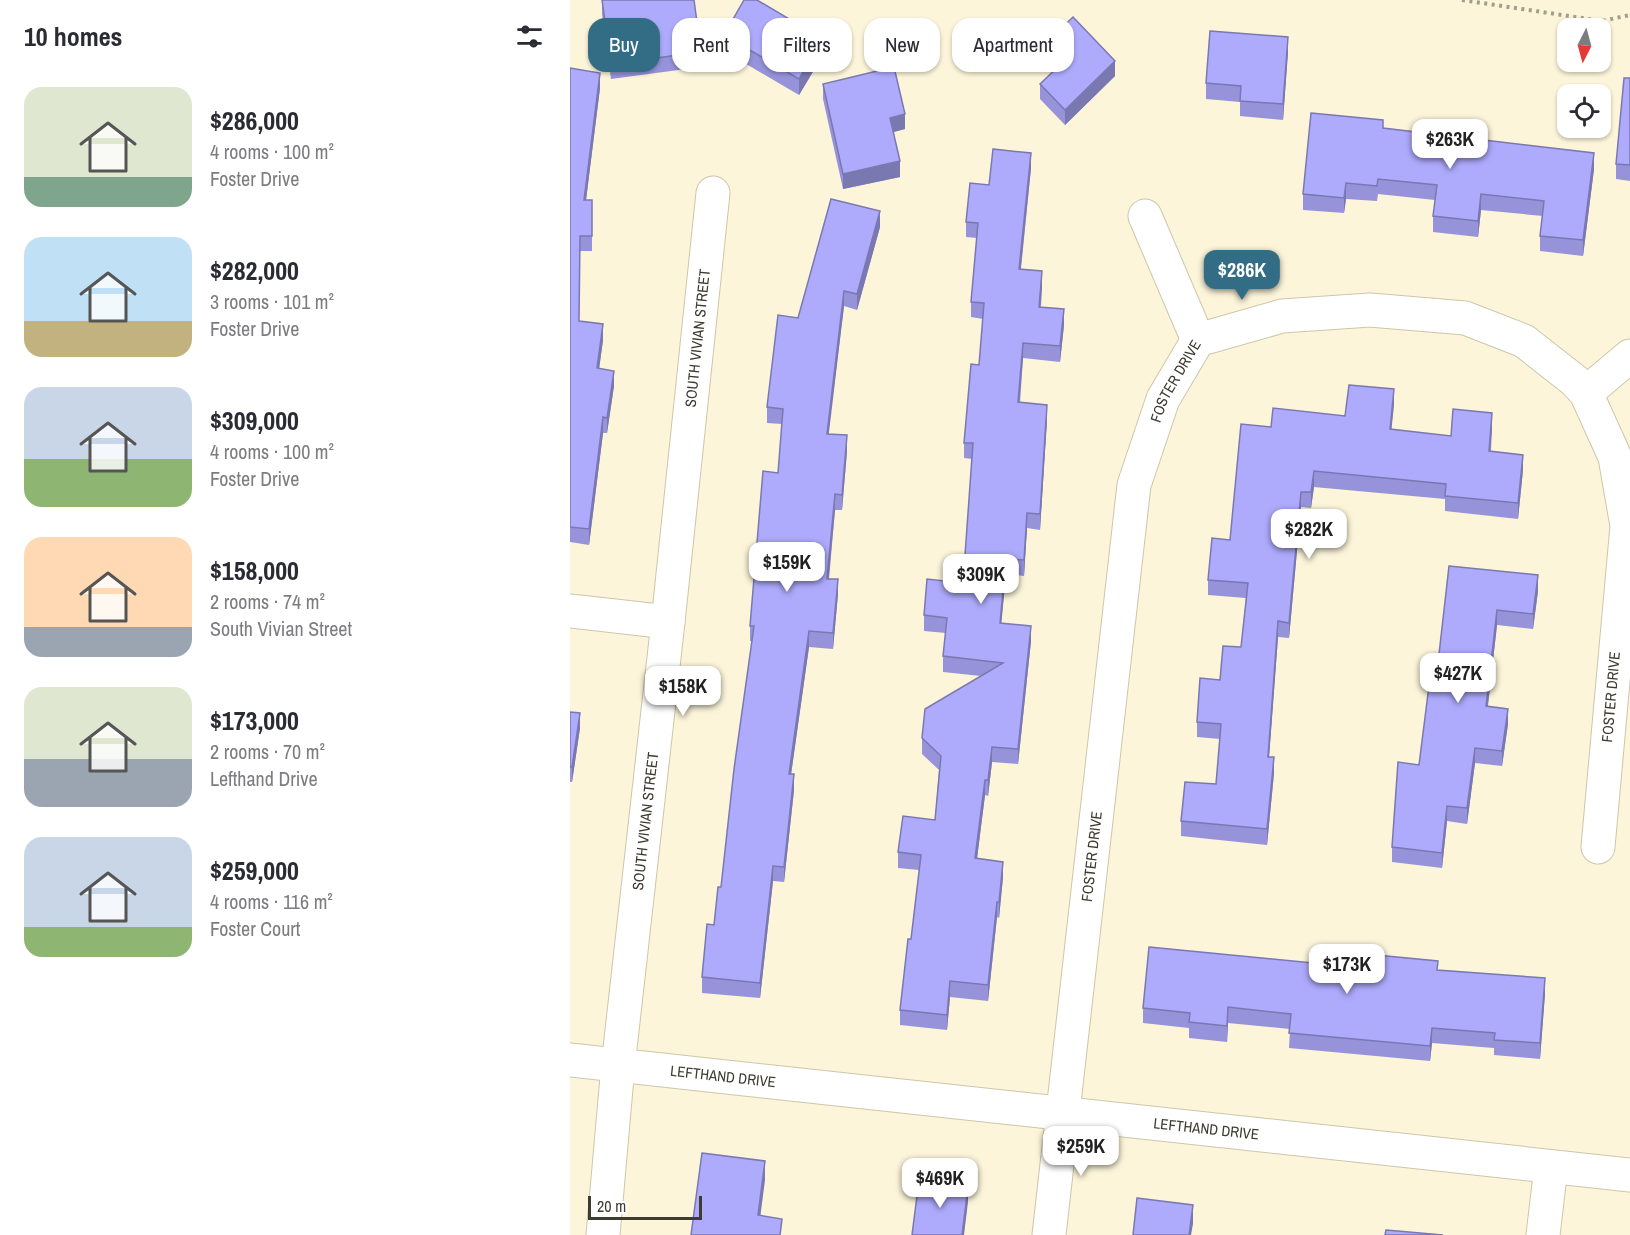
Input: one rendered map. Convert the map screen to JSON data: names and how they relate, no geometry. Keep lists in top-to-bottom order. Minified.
{"streets":{"street":["SOUTH VIVIAN STREET","FOSTER DRIVE","LEFTHAND DRIVE"]},"crossings":[["SOUTH VIVIAN STREET","LEFTHAND DRIVE"],["FOSTER DRIVE","LEFTHAND DRIVE"]],"scale_bar":"20 m","north":"bottom","page":{"heading":"10 homes","chip":["Buy","Rent","Filters","New","Apartment"],"list":[{"name":"$286,000","note":"4 rooms · 100 m² · Foster Drive"},{"name":"$282,000","note":"3 rooms · 101 m² · Foster Drive"},{"name":"$309,000","note":"4 rooms · 100 m² · Foster Drive"},{"name":"$158,000","note":"2 rooms · 74 m² · South Vivian Street"},{"name":"$173,000","note":"2 rooms · 70 m² · Lefthand Drive"},{"name":"$259,000","note":"4 rooms · 116 m² · Foster Court"}],"price":["$263K","$286K","$282K","$159K","$309K","$427K","$158K","$173K","$259K","$469K"],"scale":"20 m"}}
